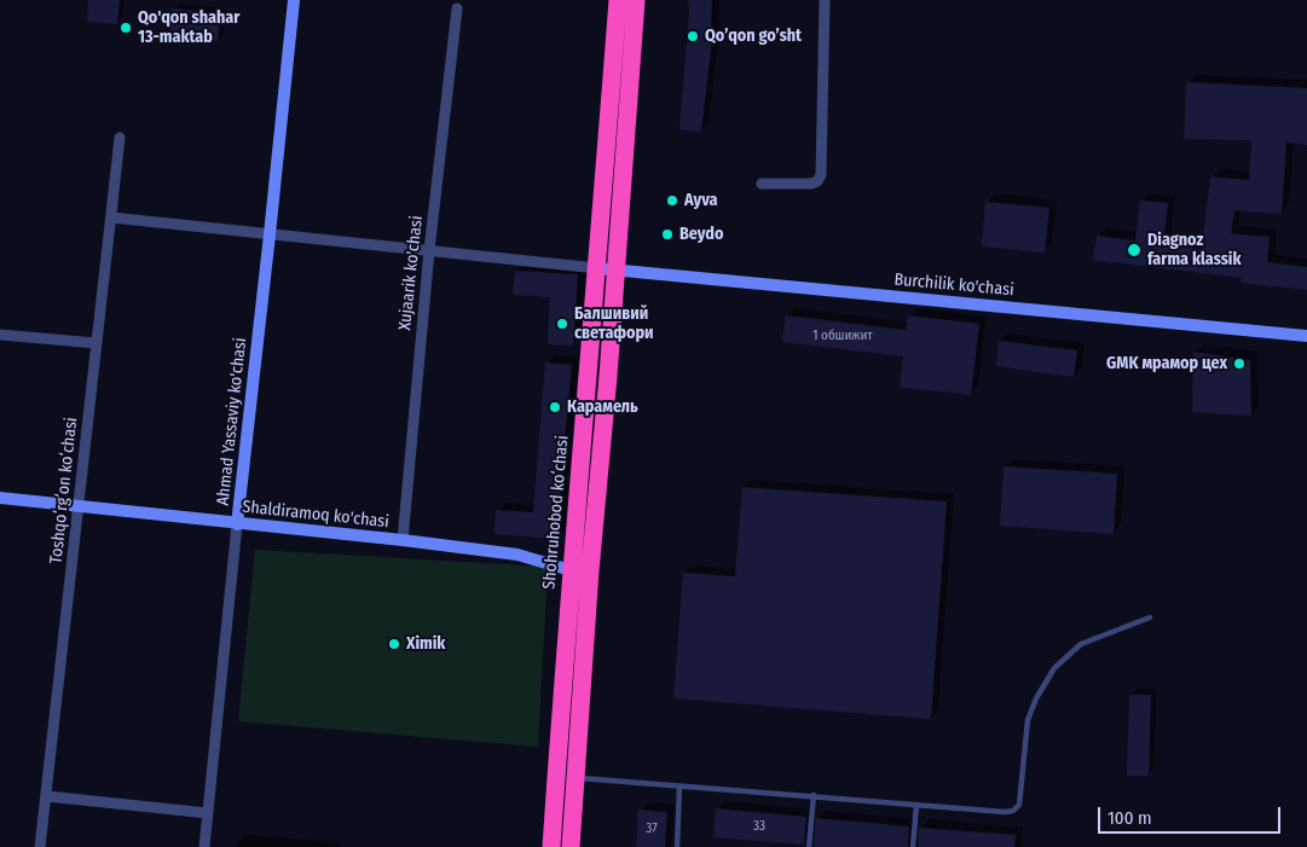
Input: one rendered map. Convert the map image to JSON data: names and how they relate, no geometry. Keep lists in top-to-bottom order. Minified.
{"streets":{"highway":["Shohruhobod koʻchasi"],"street":["Xujaarik ko'chasi","Burchilik ko'chasi","Ahmad Yassaviy ko'chasi","Toshqoʻrgʻon koʻchasi","Shaldiramoq ko'chasi"]},"crossings":[["Xujaarik ko'chasi","Shaldiramoq ko'chasi"],["Burchilik ko'chasi","Shohruhobod koʻchasi"],["Ahmad Yassaviy ko'chasi","Shaldiramoq ko'chasi"],["Toshqoʻrgʻon koʻchasi","Shaldiramoq ko'chasi"],["Shohruhobod koʻchasi","Shaldiramoq ko'chasi"]],"places":["Qo'qon shahar 13-maktab","Qo’qon go’sht","Ayva","Beydo","Diagnoz farma klassik","Балшивий светафори","GMK мрамор цех","Карамель","Ximik"],"house_numbers":["1 обшижит","33","37"],"scale_bar":"100 m"}
